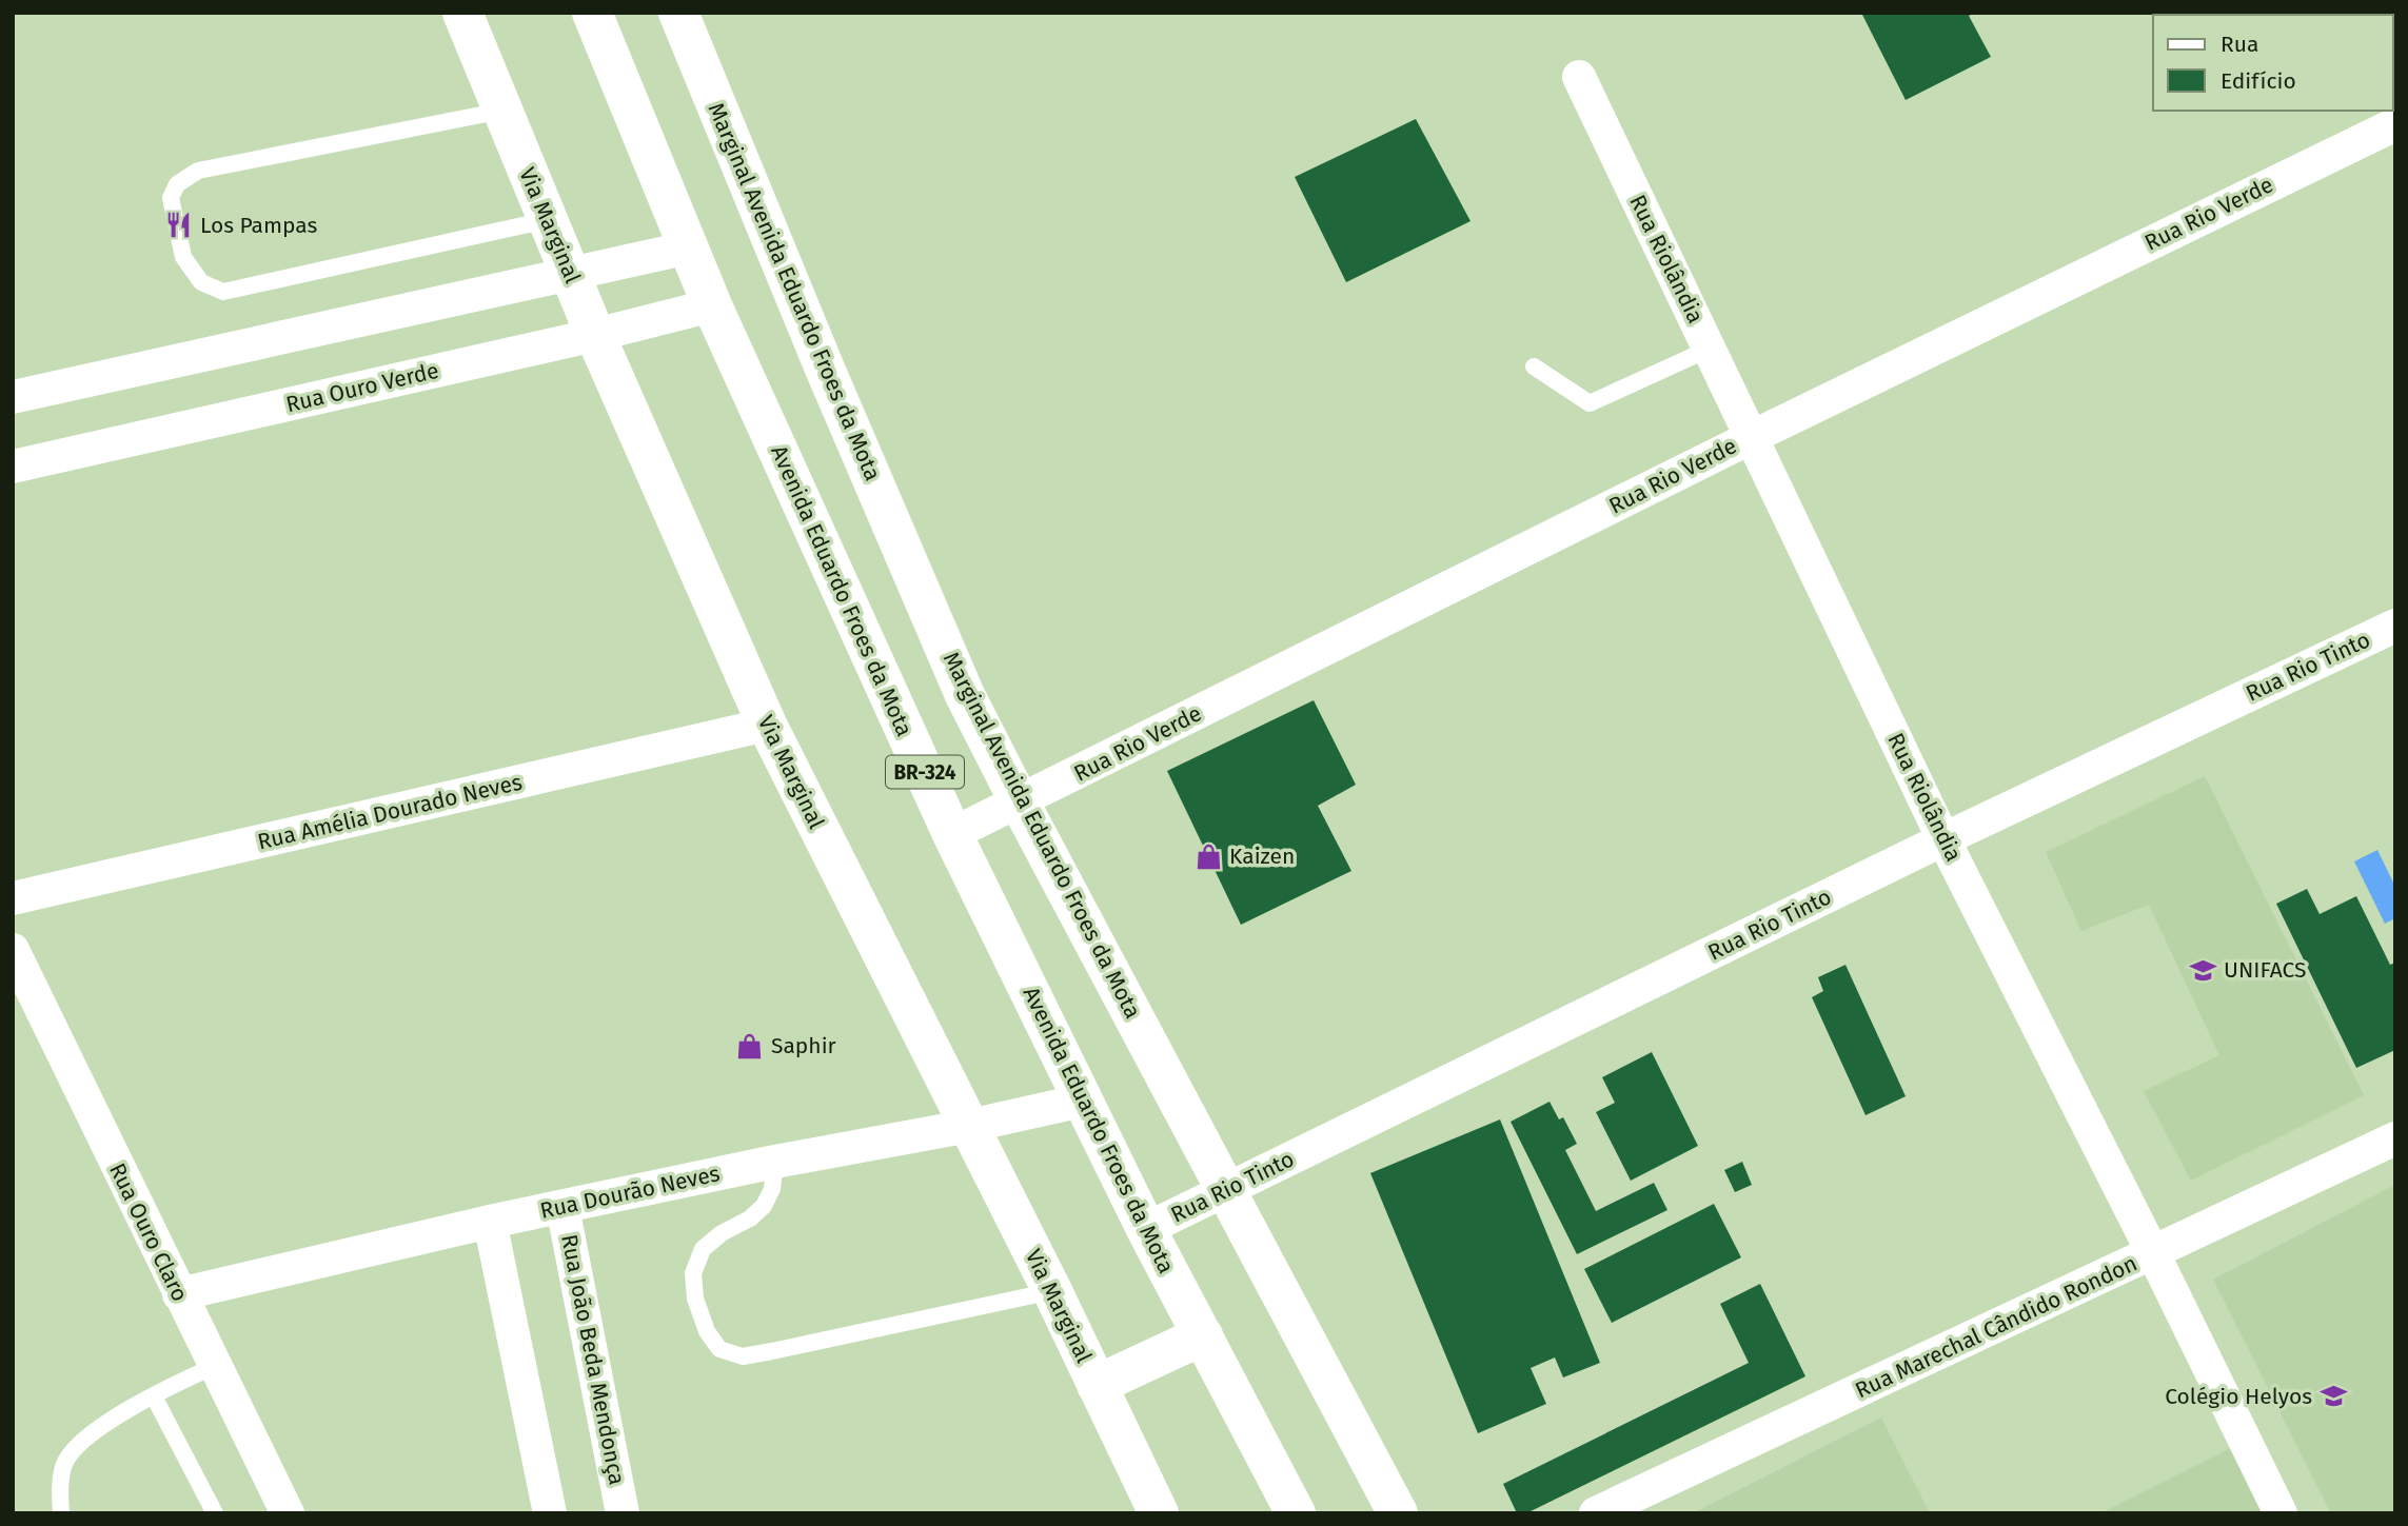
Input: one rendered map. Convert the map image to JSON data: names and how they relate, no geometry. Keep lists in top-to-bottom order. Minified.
{"streets":{"main road":["Via Marginal","Marginal Avenida Eduardo Froes da Mota","Avenida Eduardo Froes da Mota","BR-324"],"street":["Rua Rio Verde","Rua Riolândia","Rua Ouro Verde","Rua Rio Tinto","Rua Amélia Dourado Neves","Rua Dourão Neves","Rua Ouro Claro","Rua Marechal Cândido Rondon","Rua João Beda Mendonça"]},"crossings":[["Rua Rio Verde","Rua Riolândia"],["Rua Rio Verde","Marginal Avenida Eduardo Froes da Mota"],["Rua Rio Verde","Avenida Eduardo Froes da Mota"],["Via Marginal","Rua Ouro Verde"],["Via Marginal","Rua Amélia Dourado Neves"],["Via Marginal","Rua Dourão Neves"],["Rua Riolândia","Rua Rio Tinto"],["Rua Riolândia","Rua Marechal Cândido Rondon"],["Marginal Avenida Eduardo Froes da Mota","Rua Rio Tinto"],["Rua Ouro Verde","Avenida Eduardo Froes da Mota"],["Avenida Eduardo Froes da Mota","Rua Rio Tinto"],["Avenida Eduardo Froes da Mota","Rua Dourão Neves"],["Rua Dourão Neves","Rua Ouro Claro"],["Rua Dourão Neves","Rua João Beda Mendonça"]],"places":{"restaurant":["Los Pampas"],"shop":["Kaizen","Saphir"],"school or university":["UNIFACS","Colégio Helyos"]},"legend":["Rua","Edifício"]}
